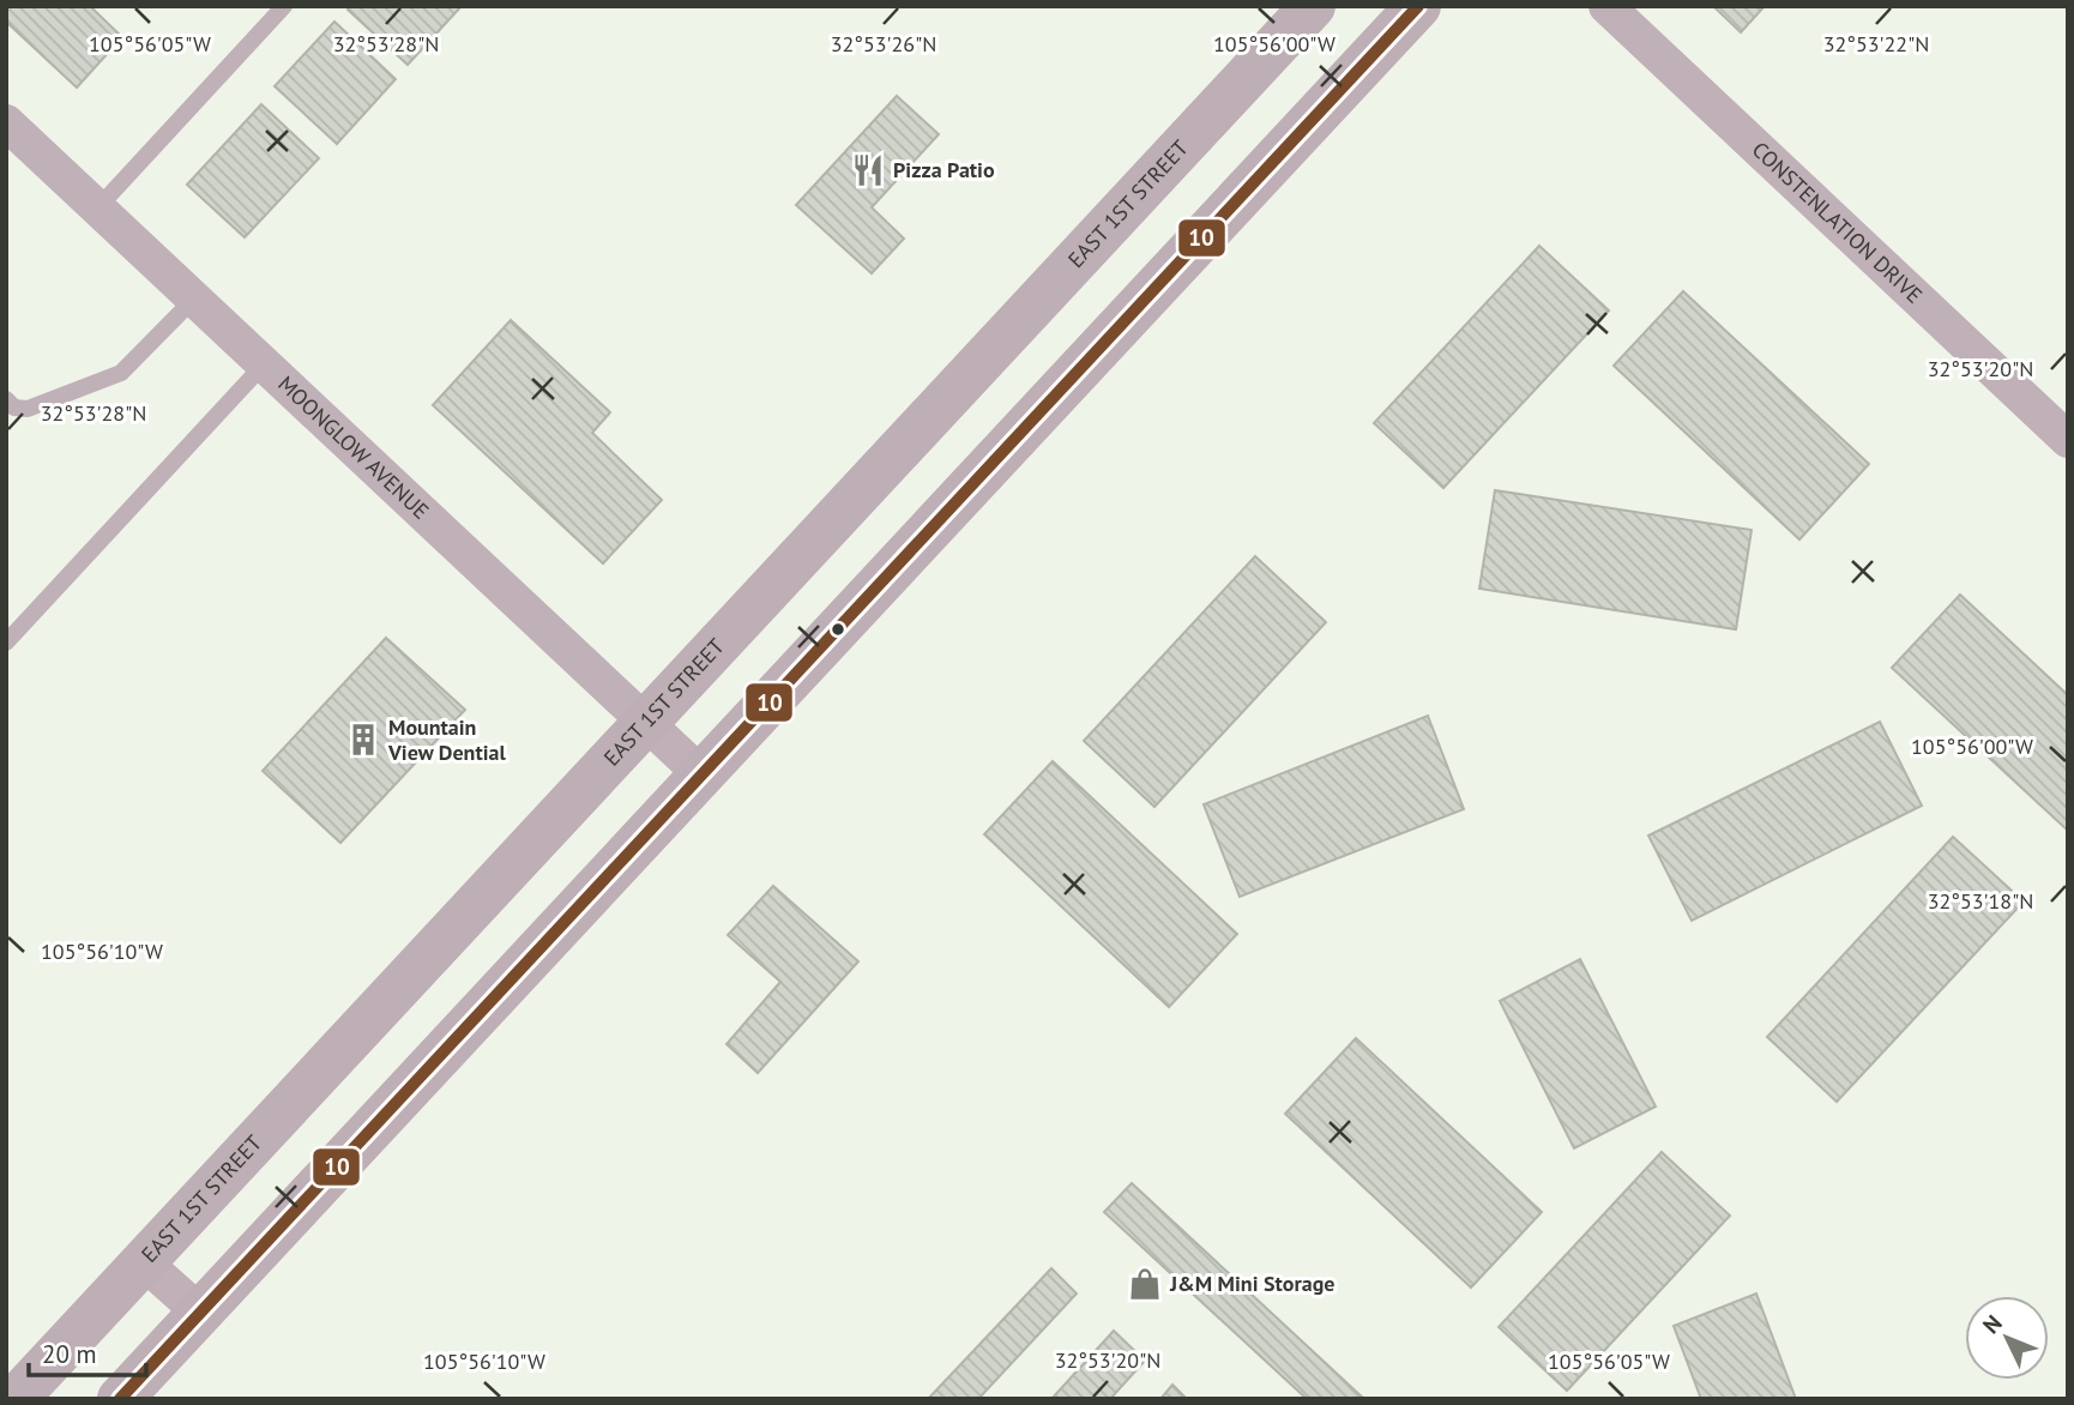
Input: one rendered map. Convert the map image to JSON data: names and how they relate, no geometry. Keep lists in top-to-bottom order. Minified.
{"streets":{"main road":["EAST 1ST STREET"],"street":["CONSTENLATION DRIVE","MOONGLOW AVENUE"]},"crossings":[["EAST 1ST STREET","MOONGLOW AVENUE"]],"places":{"restaurant":["Pizza Patio"],"building":["Mountain View Dential"],"shop":["J&M Mini Storage"]},"lines":["transit line 10"],"scale_bar":"20 m","north":"top left","coordinates":["105°56'05\"W","105°56'00\"W","32°53'28\"N","32°53'26\"N","32°53'22\"N","32°53'20\"N","32°53'18\"N","105°56'10\"W"]}
